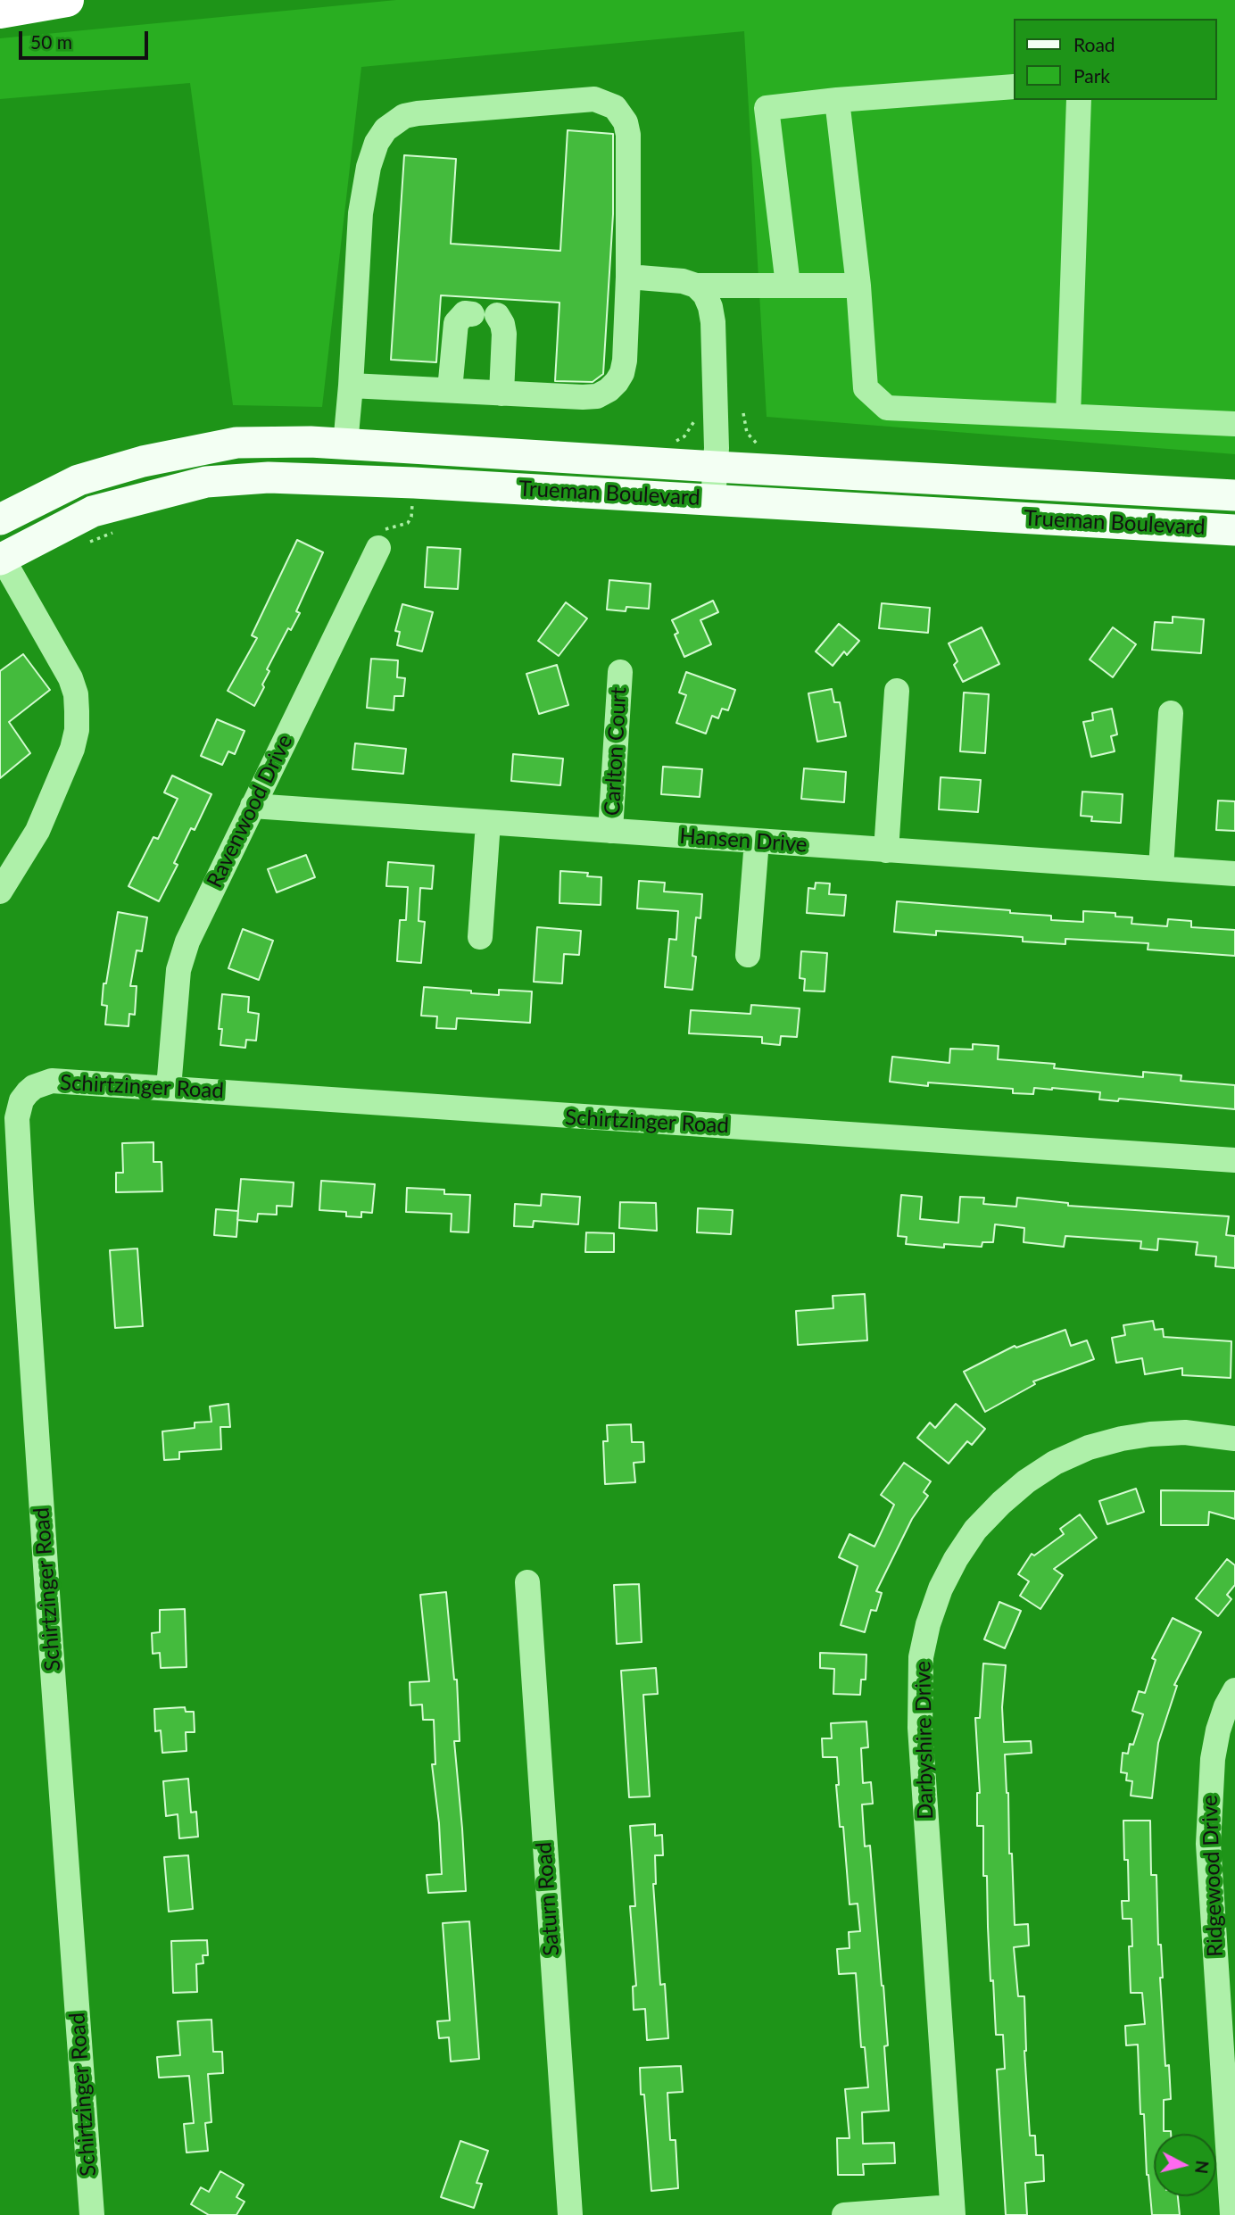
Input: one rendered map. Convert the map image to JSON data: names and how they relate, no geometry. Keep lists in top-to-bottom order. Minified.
{"streets":{"main road":["Trueman Boulevard"],"street":["Carlton Court","Ravenwood Drive","Hansen Drive","Schirtzinger Road","Darbyshire Drive","Ridgewood Drive","Saturn Road"]},"crossings":[["Carlton Court","Hansen Drive"],["Ravenwood Drive","Hansen Drive"],["Ravenwood Drive","Schirtzinger Road"]],"legend":["Road","Park"],"scale_bar":"50 m","north":"right"}
